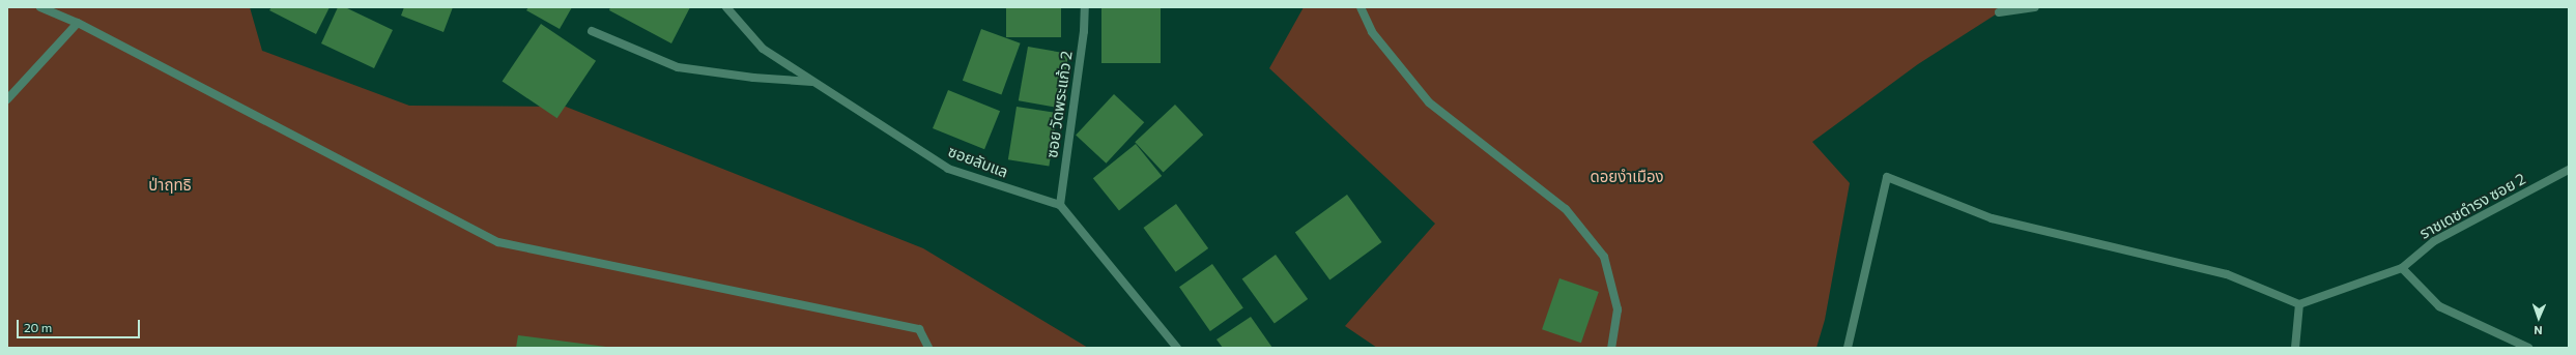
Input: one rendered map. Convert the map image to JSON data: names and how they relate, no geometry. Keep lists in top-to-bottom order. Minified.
{"streets":{"street":["ซอย วัดพระแก้ว 2","ซอยลับแล","ราชเดชดำรง ซอย 2"]},"crossings":[["ซอย วัดพระแก้ว 2","ซอยลับแล"]],"parks":["ดอยงำเมือง","ป่าฤทธิ"],"scale_bar":"20 m","north":"bottom"}
